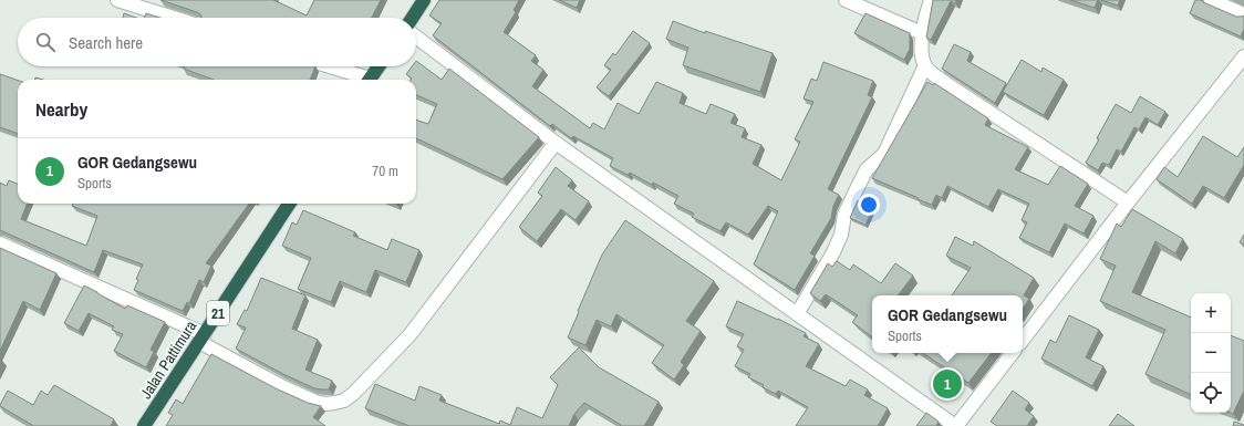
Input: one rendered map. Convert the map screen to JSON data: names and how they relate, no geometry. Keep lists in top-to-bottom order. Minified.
{"streets":{"highway":["21","Jalan Pattimura"]},"page":{"search":"Search here","heading":"Nearby","list":[{"mark":"1","name":"GOR Gedangsewu","note":"Sports","value":"70 m"}],"map_buttons":["+","−"],"popup":["GOR Gedangsewu","Sports"],"pins":"1"}}
